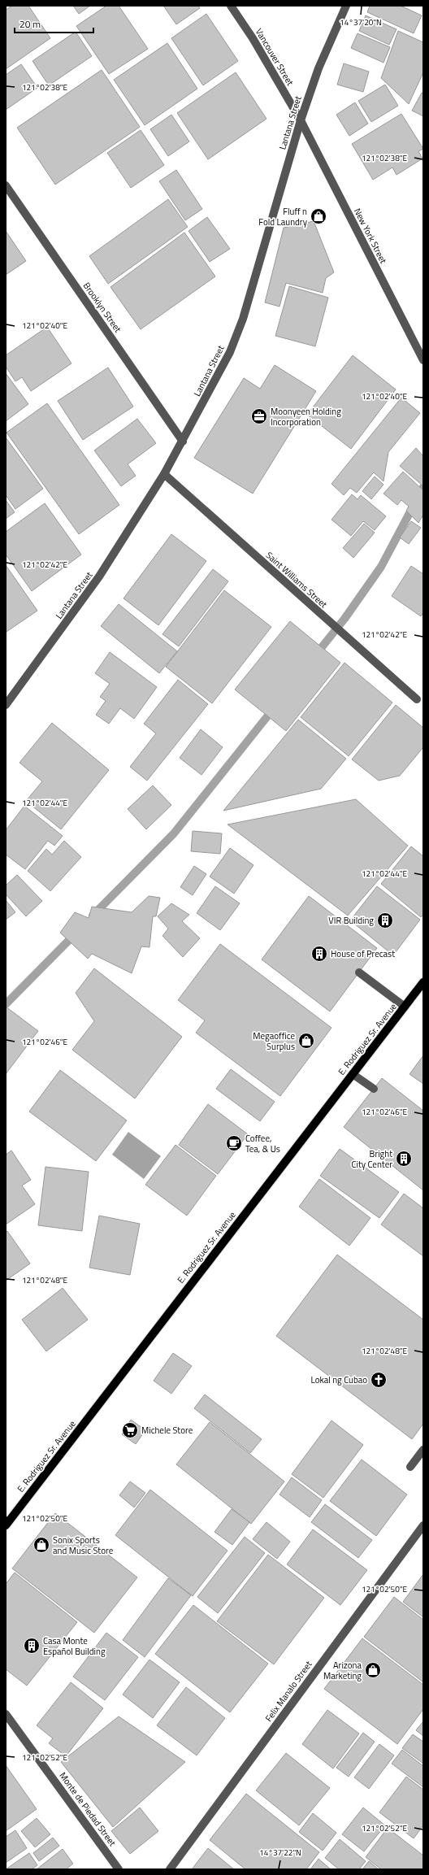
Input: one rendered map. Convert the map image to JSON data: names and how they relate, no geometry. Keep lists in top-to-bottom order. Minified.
{"streets":{"main road":["E. Rodriguez Sr. Avenue"],"street":["Vancouver Street","Lantana Street","New York Street","Brooklyn Street","Saint Williams Street","Felix Manalo Street","Monte de Piedad Street"]},"crossings":[["Vancouver Street","Lantana Street"],["Vancouver Street","New York Street"],["Lantana Street","New York Street"],["Lantana Street","Brooklyn Street"],["Lantana Street","Saint Williams Street"]],"places":{"shop":["Fluff n Fold Laundry","Megaoffice Surplus","Sonix Sports and Music Store","Arizona Marketing"],"office":["Moonyeen Holding Incorporation"],"building":["VIR Building","House of Precast","Bright City Center","Casa Monte Español Building"],"cafe":["Coffee, Tea, & Us"],"church":["Lokal ng Cubao"],"supermarket":["Michele Store"]},"scale_bar":"20 m","coordinates":["14°37'20\"N","121°02'38\"E","121°02'40\"E","121°02'42\"E","121°02'44\"E","121°02'46\"E","121°02'48\"E","121°02'50\"E","121°02'52\"E","14°37'22\"N"]}
